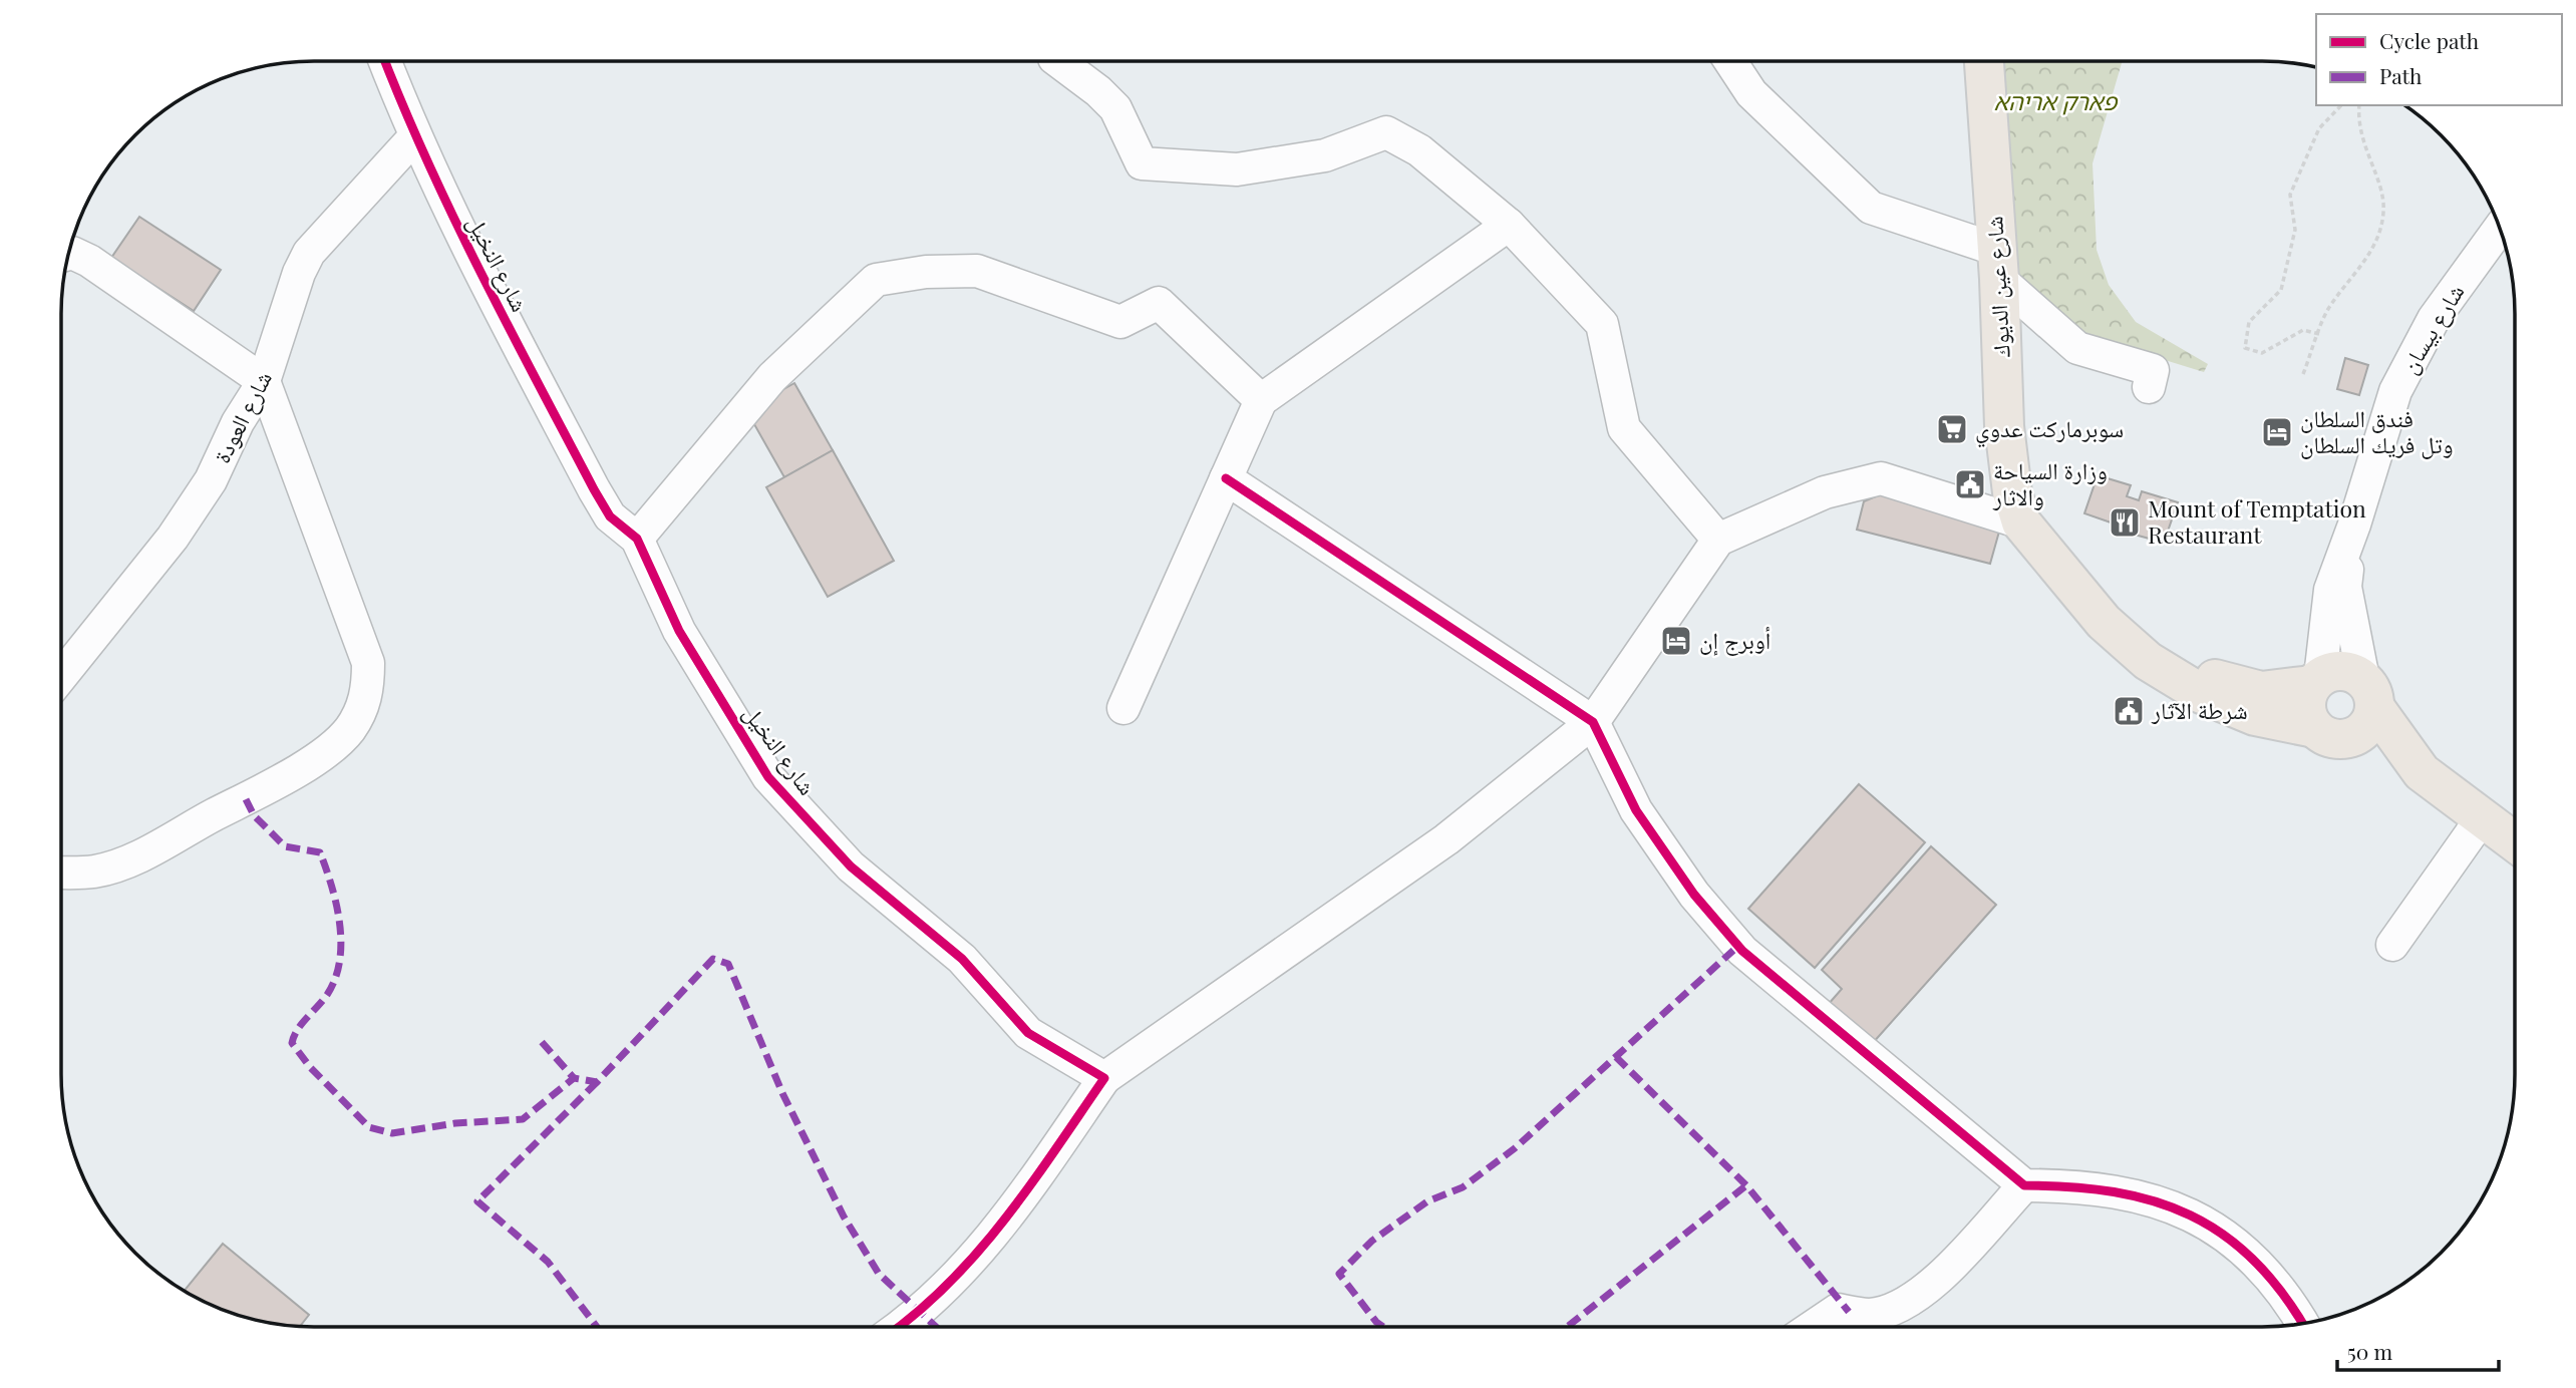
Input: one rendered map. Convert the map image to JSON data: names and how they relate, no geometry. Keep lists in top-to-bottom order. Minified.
{"streets":{"main road":["شارع عين الديوك"],"street":["شارع النخيل","شارع بيسان","شارع العودة"]},"crossings":[["شارع النخيل","شارع العودة"]],"parks":["פארק אריהא"],"places":{"supermarket":["سوبرماركت عدوي"],"hotel":["فندق السلطان وتل فريك السلطان","أوبرج إن"],"public building":["وزارة السياحة والاثار","شرطة الآثار"],"restaurant":["Mount of Temptation Restaurant"]},"legend":["Cycle path","Path"],"scale_bar":"50 m"}
